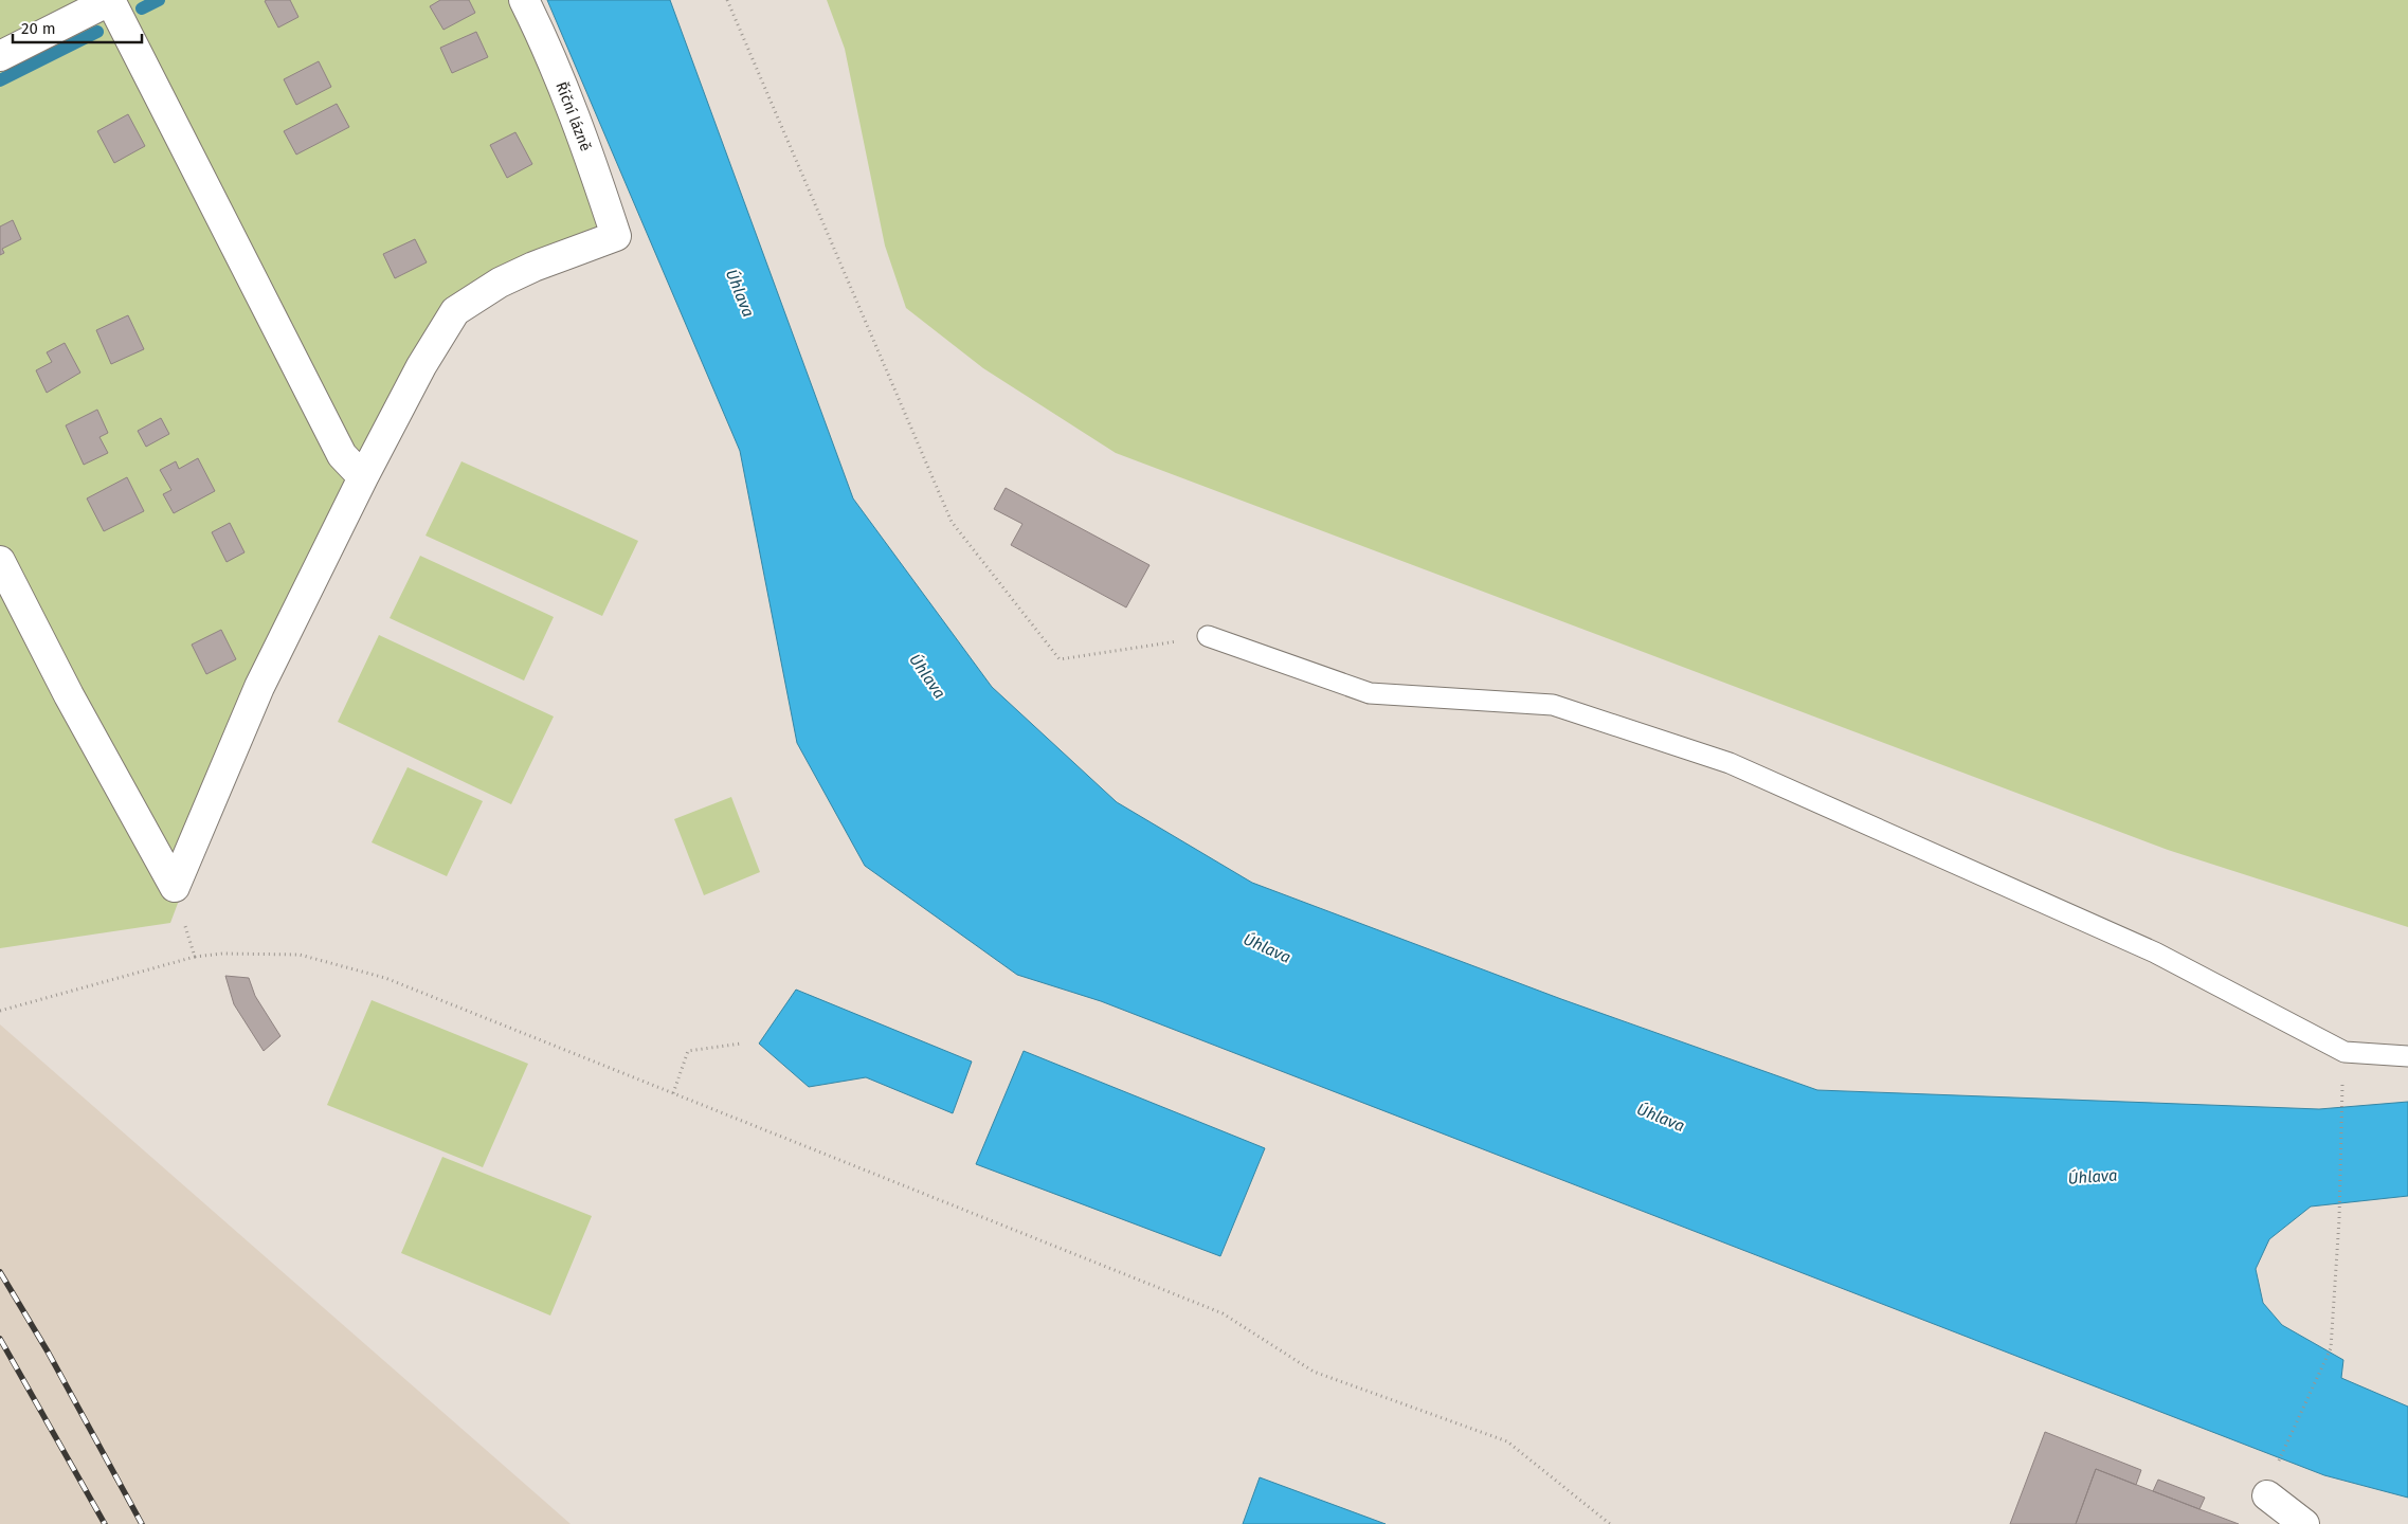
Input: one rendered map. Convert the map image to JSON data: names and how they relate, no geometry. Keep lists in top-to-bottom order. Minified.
{"streets":{"street":["Říční lázně"]},"water":["Úhlava"],"scale_bar":"20 m"}
